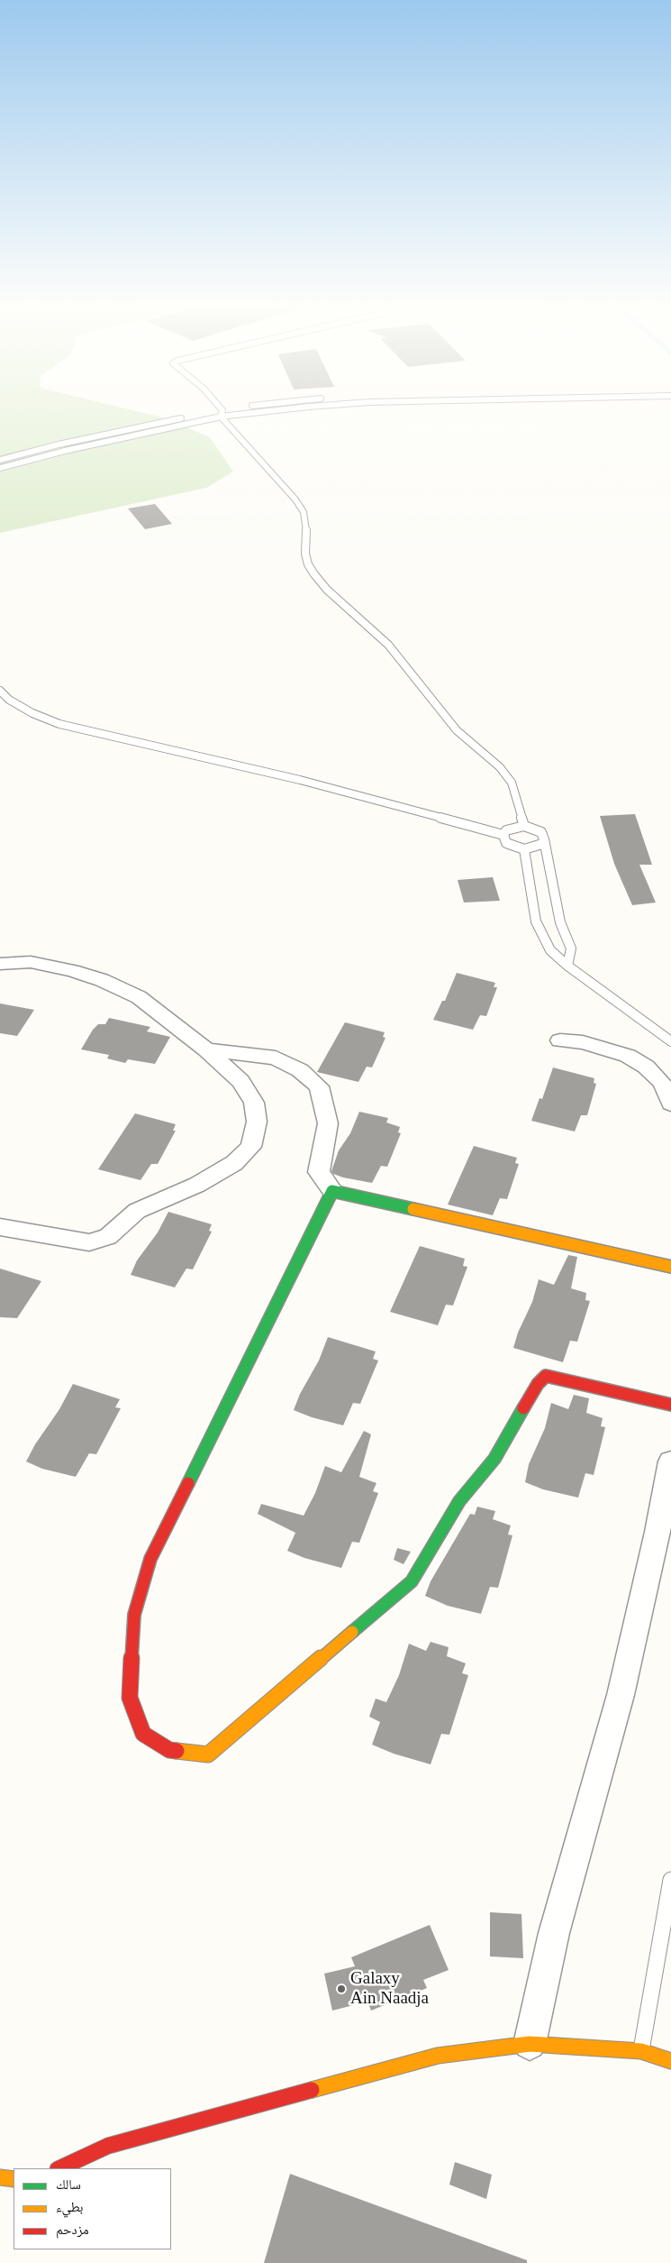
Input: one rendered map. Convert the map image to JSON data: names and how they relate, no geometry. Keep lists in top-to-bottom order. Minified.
{"places":["Galaxy Ain Naadja"],"legend":["سالك","بطيء","مزدحم"]}
